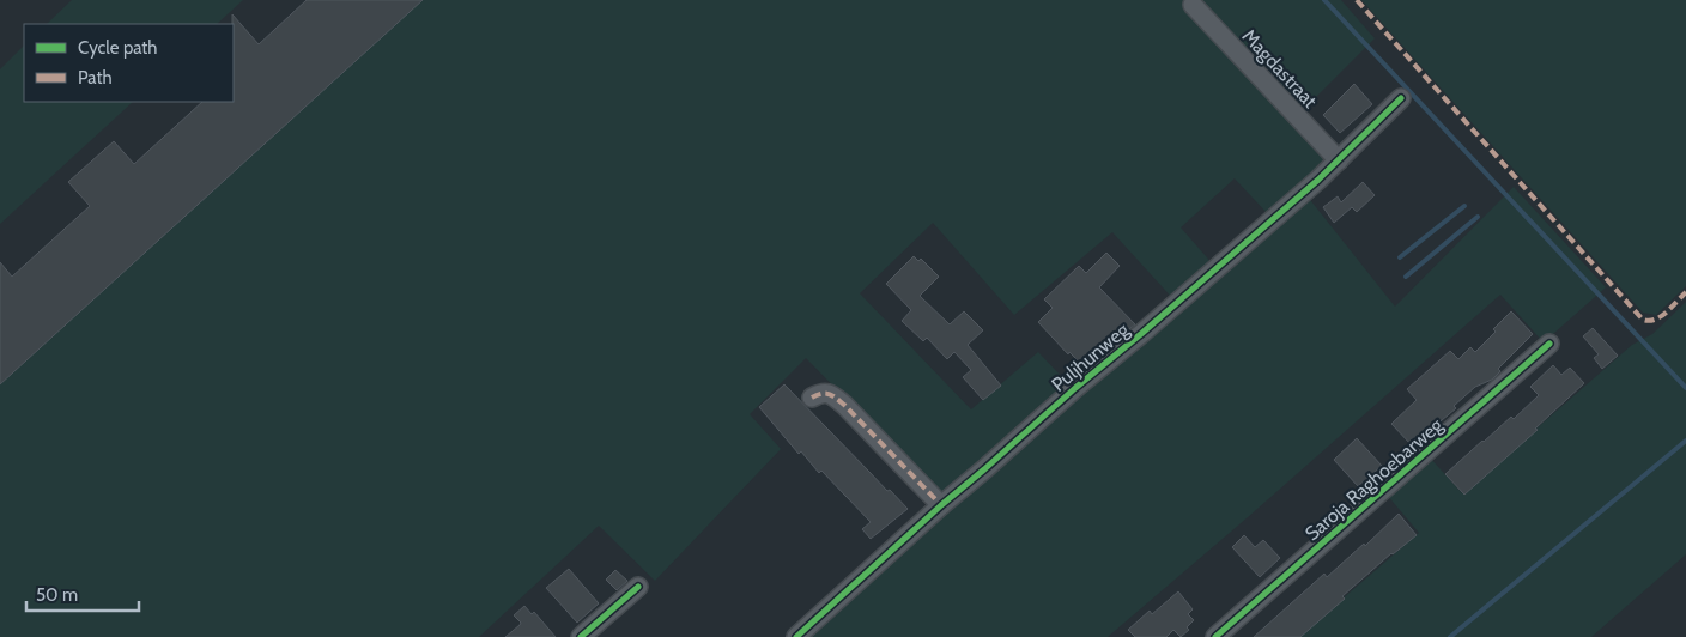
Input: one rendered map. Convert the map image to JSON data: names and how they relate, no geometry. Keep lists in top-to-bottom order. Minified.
{"streets":{"street":["Magdastraat","Puljhunweg","Saroja Raghoebarweg"]},"crossings":[["Magdastraat","Puljhunweg"]],"legend":["Cycle path","Path"],"scale_bar":"50 m"}
